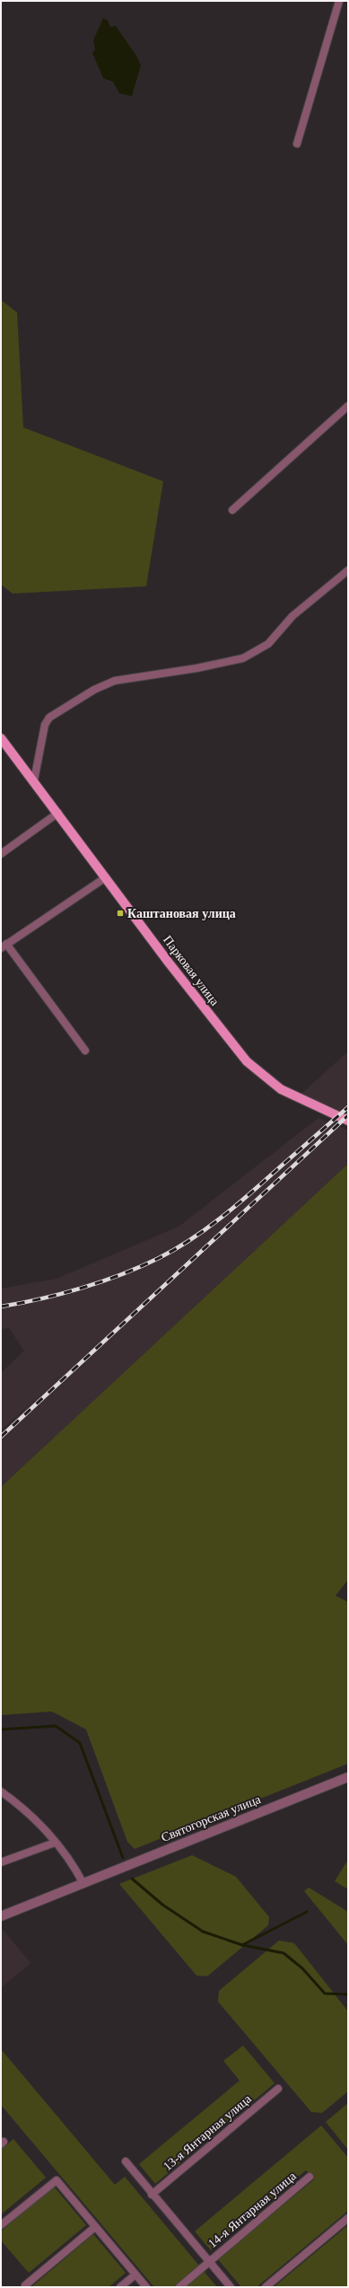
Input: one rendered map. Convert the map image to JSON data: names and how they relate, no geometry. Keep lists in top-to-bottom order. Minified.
{"streets":{"main road":["Парковая улица"],"street":["Святогорская улица","13-я Янтарная улица","14-я Янтарная улица"]},"places":{"transit":["Каштановая улица"]}}
